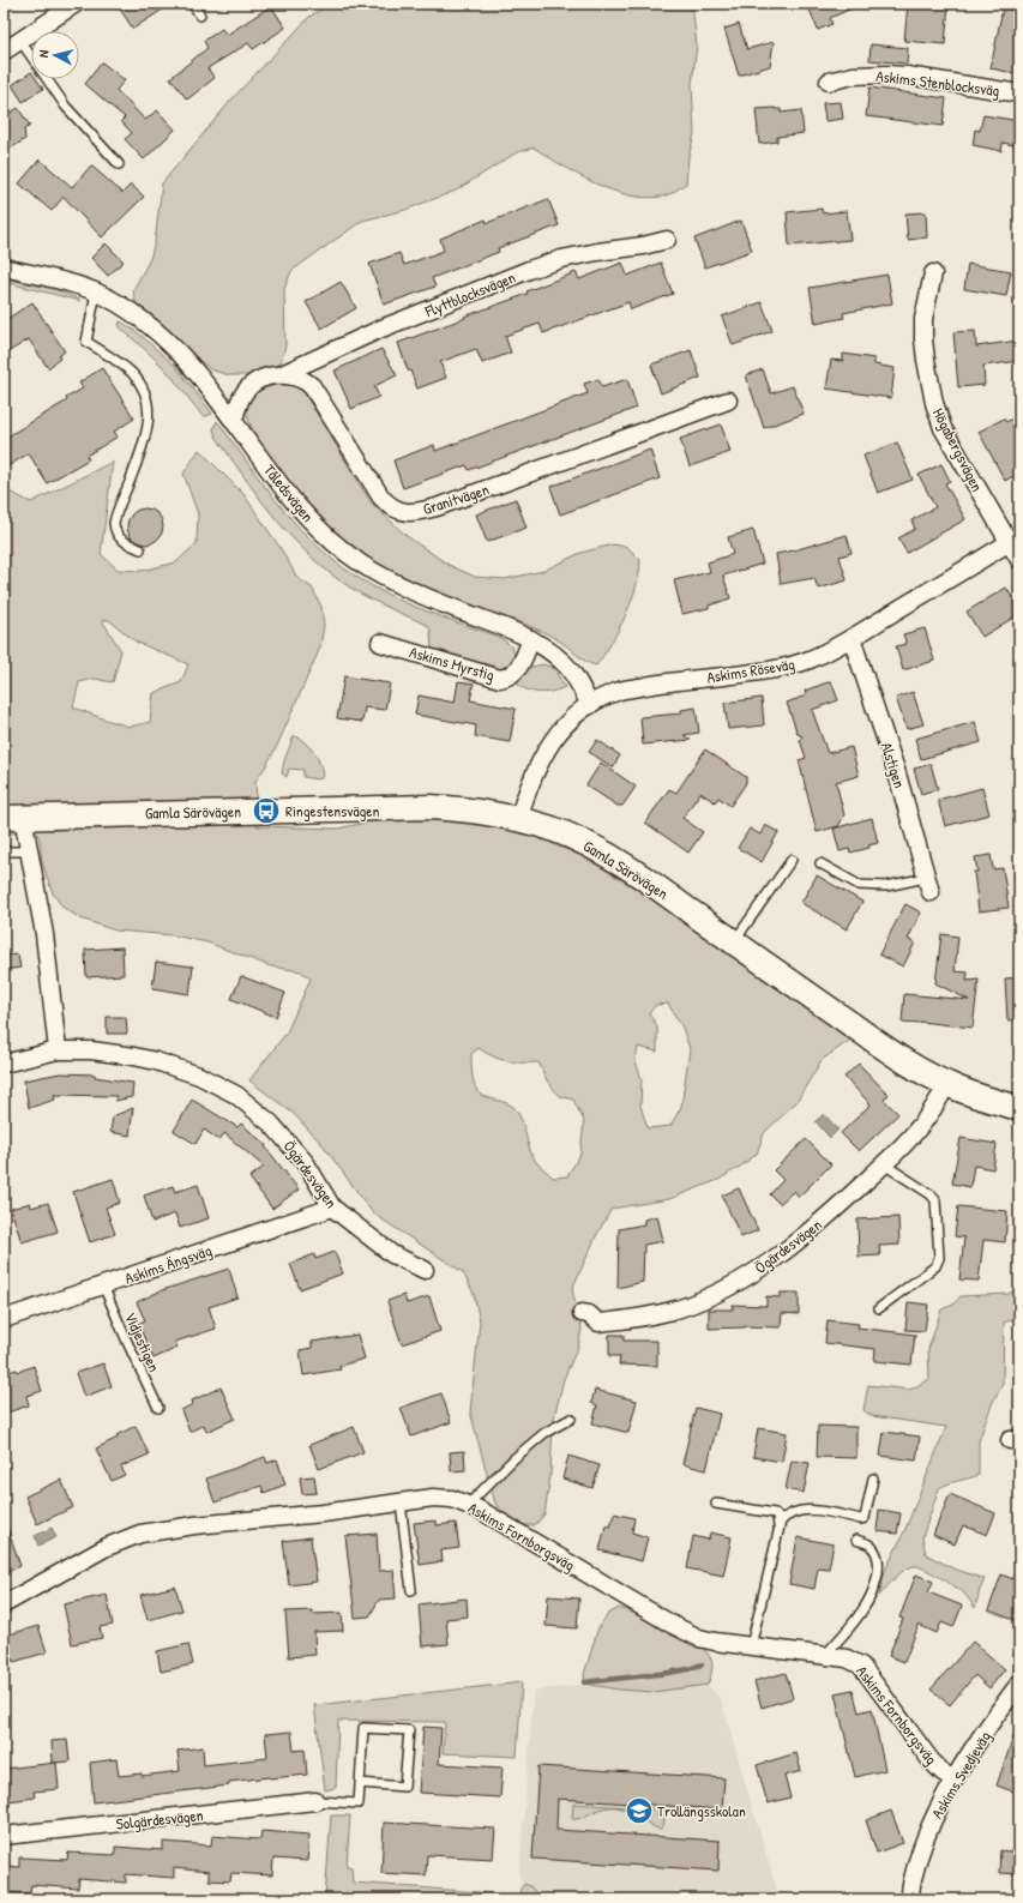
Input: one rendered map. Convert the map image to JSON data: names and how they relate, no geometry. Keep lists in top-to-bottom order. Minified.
{"streets":{"street":["Askims Stenblocksväg","Flyttblocksvägen","Högabergsvägen","Tåledsvägen","Granitvägen","Askims Myrstig","Askims Röseväg","Alstigen","Gamla Särövägen","Ögärdesvägen","Askims Ängsväg","Askims Fornborgsväg","Askims Svedjeväg","Solgärdesvägen"],"lane":["Vidjestigen"]},"crossings":[["Flyttblocksvägen","Granitvägen"],["Högabergsvägen","Askims Röseväg"],["Tåledsvägen","Granitvägen"],["Tåledsvägen","Askims Myrstig"],["Tåledsvägen","Askims Röseväg"],["Askims Röseväg","Alstigen"],["Askims Röseväg","Gamla Särövägen"],["Gamla Särövägen","Ögärdesvägen"],["Ögärdesvägen","Askims Ängsväg"],["Askims Ängsväg","Vidjestigen"],["Askims Fornborgsväg","Askims Svedjeväg"]],"places":{"bus stop":["Ringestensvägen"],"school or university":["Trollängsskolan"]},"north":"left"}
